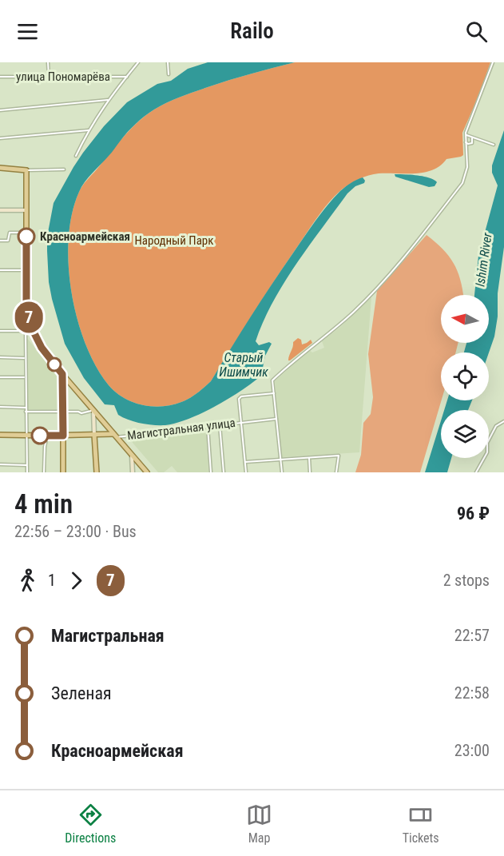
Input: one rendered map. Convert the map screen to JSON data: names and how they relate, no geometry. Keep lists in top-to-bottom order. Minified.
{"streets":{"main road":["Магистральная улица"],"street":["улица Пономарёва"]},"water":["Ishim River","Старый Ишимчик"],"parks":["Народный Парк"],"places":["Красноармейская"],"lines":["bus line 7"],"north":"left","page":{"header":"Railo","on_map":"7","heading":["4 min","22:56 – 23:00 · Bus","96 ₽"],"legs":["1","7","2 stops"],"list":[{"name":"Магистральная","value":"22:57"},{"name":"Зеленая","value":"22:58"},{"name":"Красноармейская","value":"23:00"}],"tabs":["Directions","Map","Tickets"]}}
